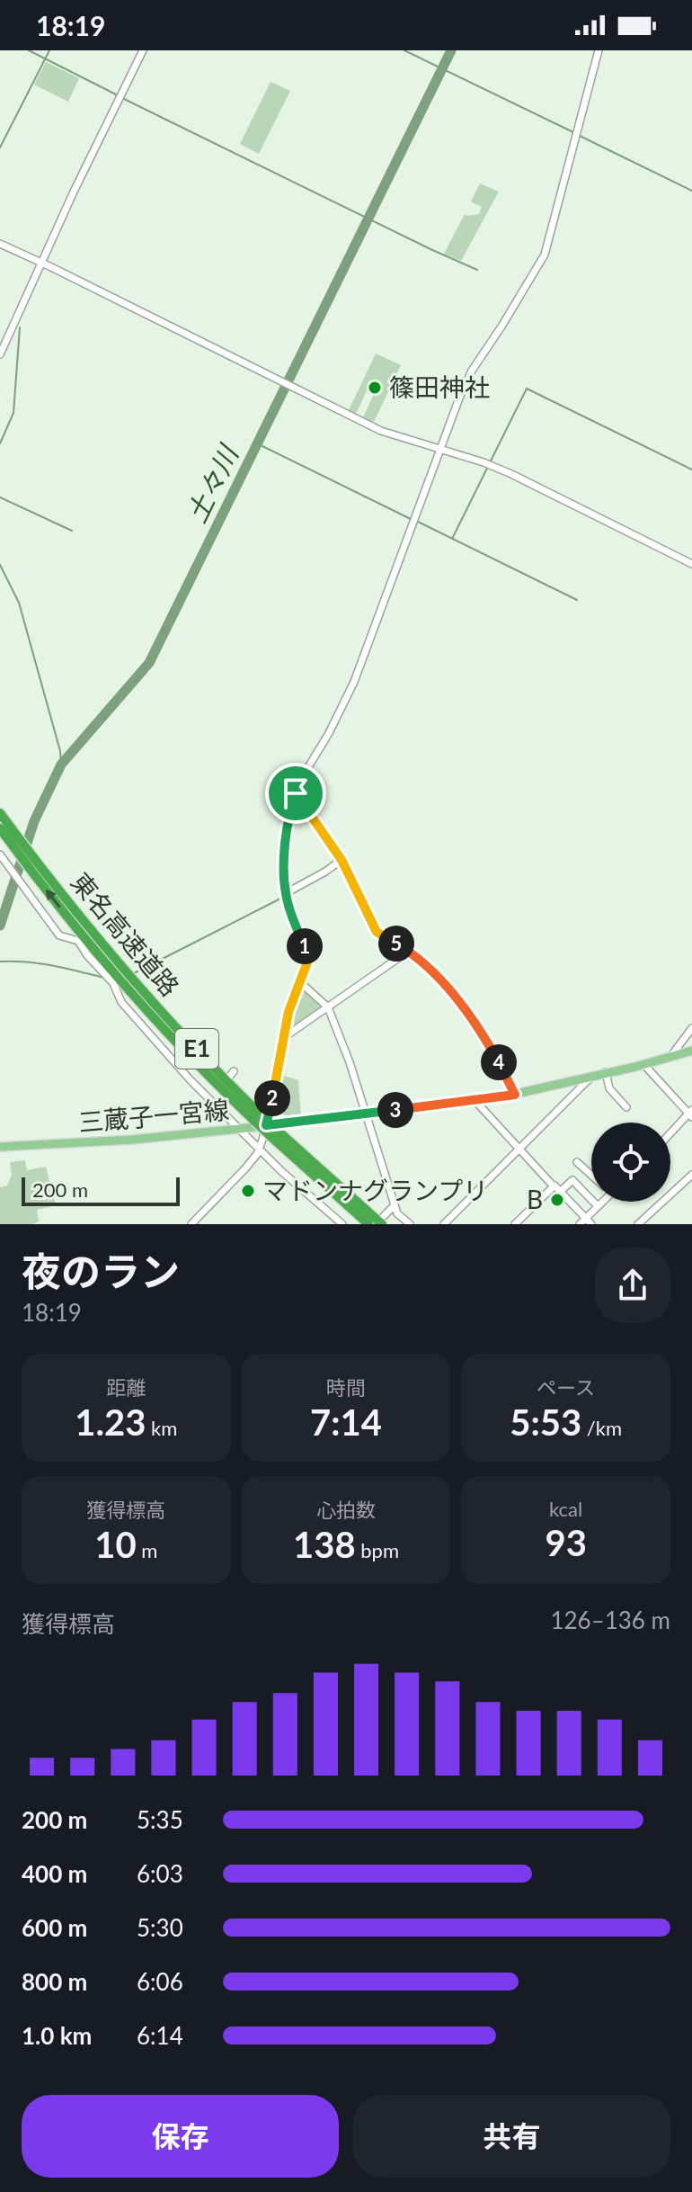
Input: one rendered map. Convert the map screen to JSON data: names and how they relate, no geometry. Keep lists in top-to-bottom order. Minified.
{"streets":{"highway":["東名高速道路","E1"],"main road":["三蔵子一宮線"]},"crossings":[["東名高速道路","三蔵子一宮線"]],"water":["土々川"],"places":["篠田神社","マドンナグランプリ","B"],"scale_bar":"200 m","page":{"status":"18:19","pins":["5","1","4","2","3"],"scale":"200 m","heading":["夜のラン","18:19"],"stats":[["距離","1.23 km"],["時間","7:14"],["ペース","5:53 /km"],["獲得標高","10 m"],["心拍数","138 bpm"],["kcal","93"]],"chart":["獲得標高","126–136 m"],"list":[{"name":"200 m","note":"5:35"},{"name":"400 m","note":"6:03"},{"name":"600 m","note":"5:30"},{"name":"800 m","note":"6:06"},{"name":"1.0 km","note":"6:14"}],"buttons":["保存","共有"]}}
